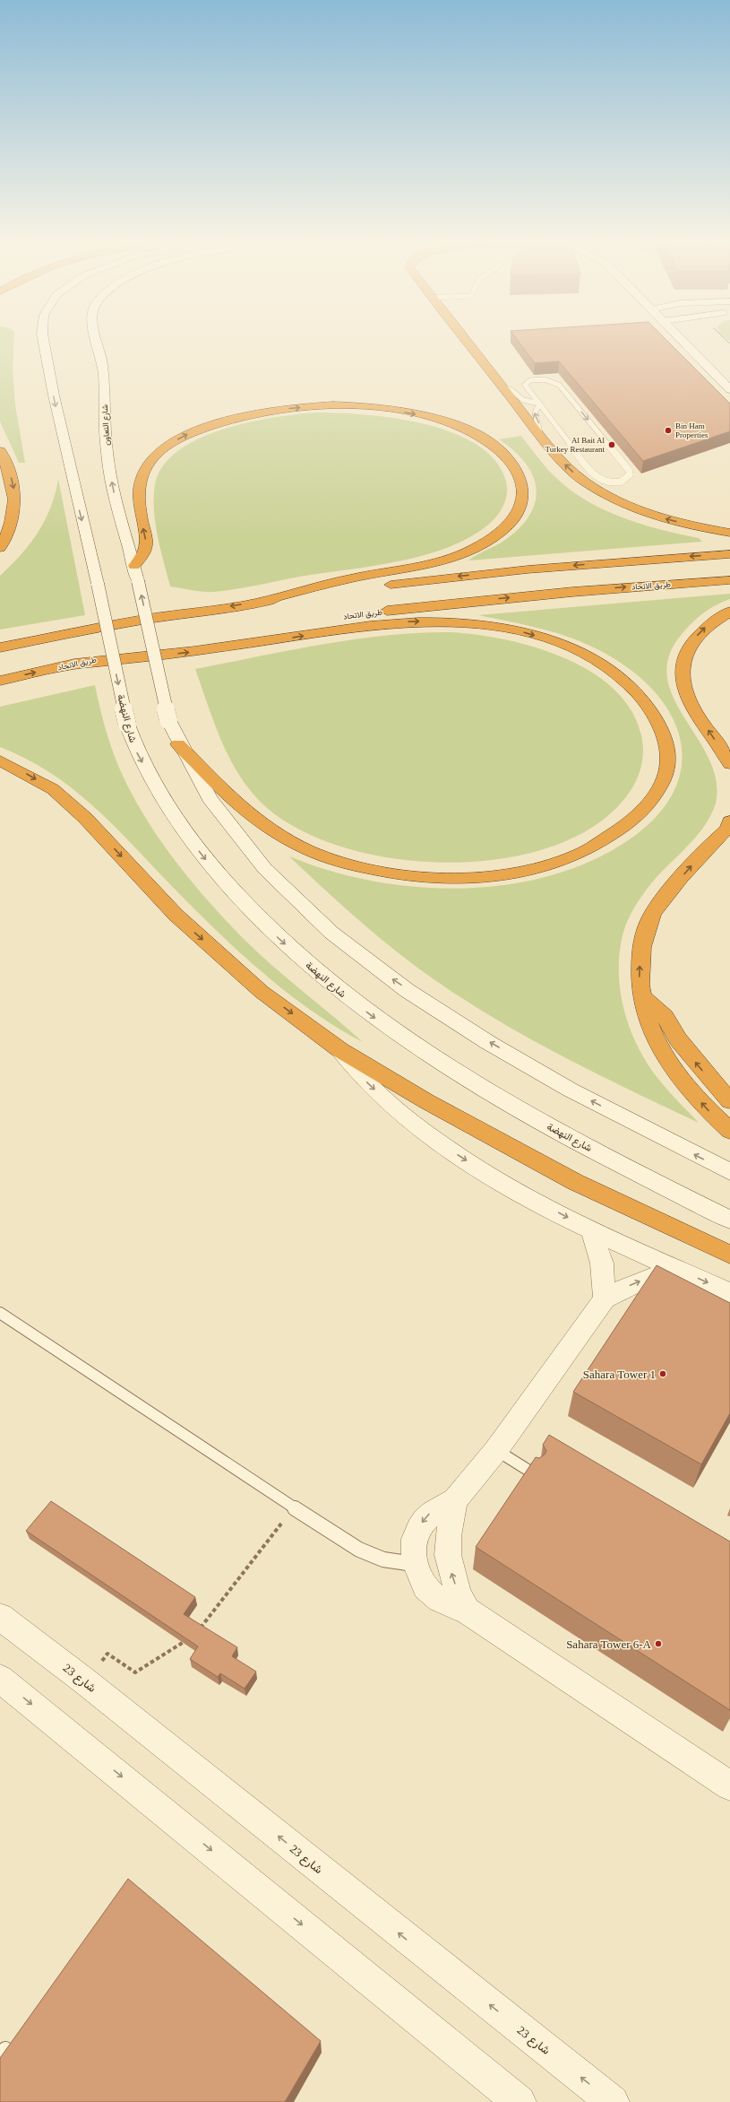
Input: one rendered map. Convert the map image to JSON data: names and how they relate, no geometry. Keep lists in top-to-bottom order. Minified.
{"streets":{"highway":["طريق الاتحاد"],"main road":["شارع التعاون","شارع النهضة","شارع 23"]},"one_way":["شارع التعاون"],"places":["Bin Ham Properties","Al Bait Al Turkey Restaurant","Sahara Tower 1","Sahara Tower 6-A"]}
